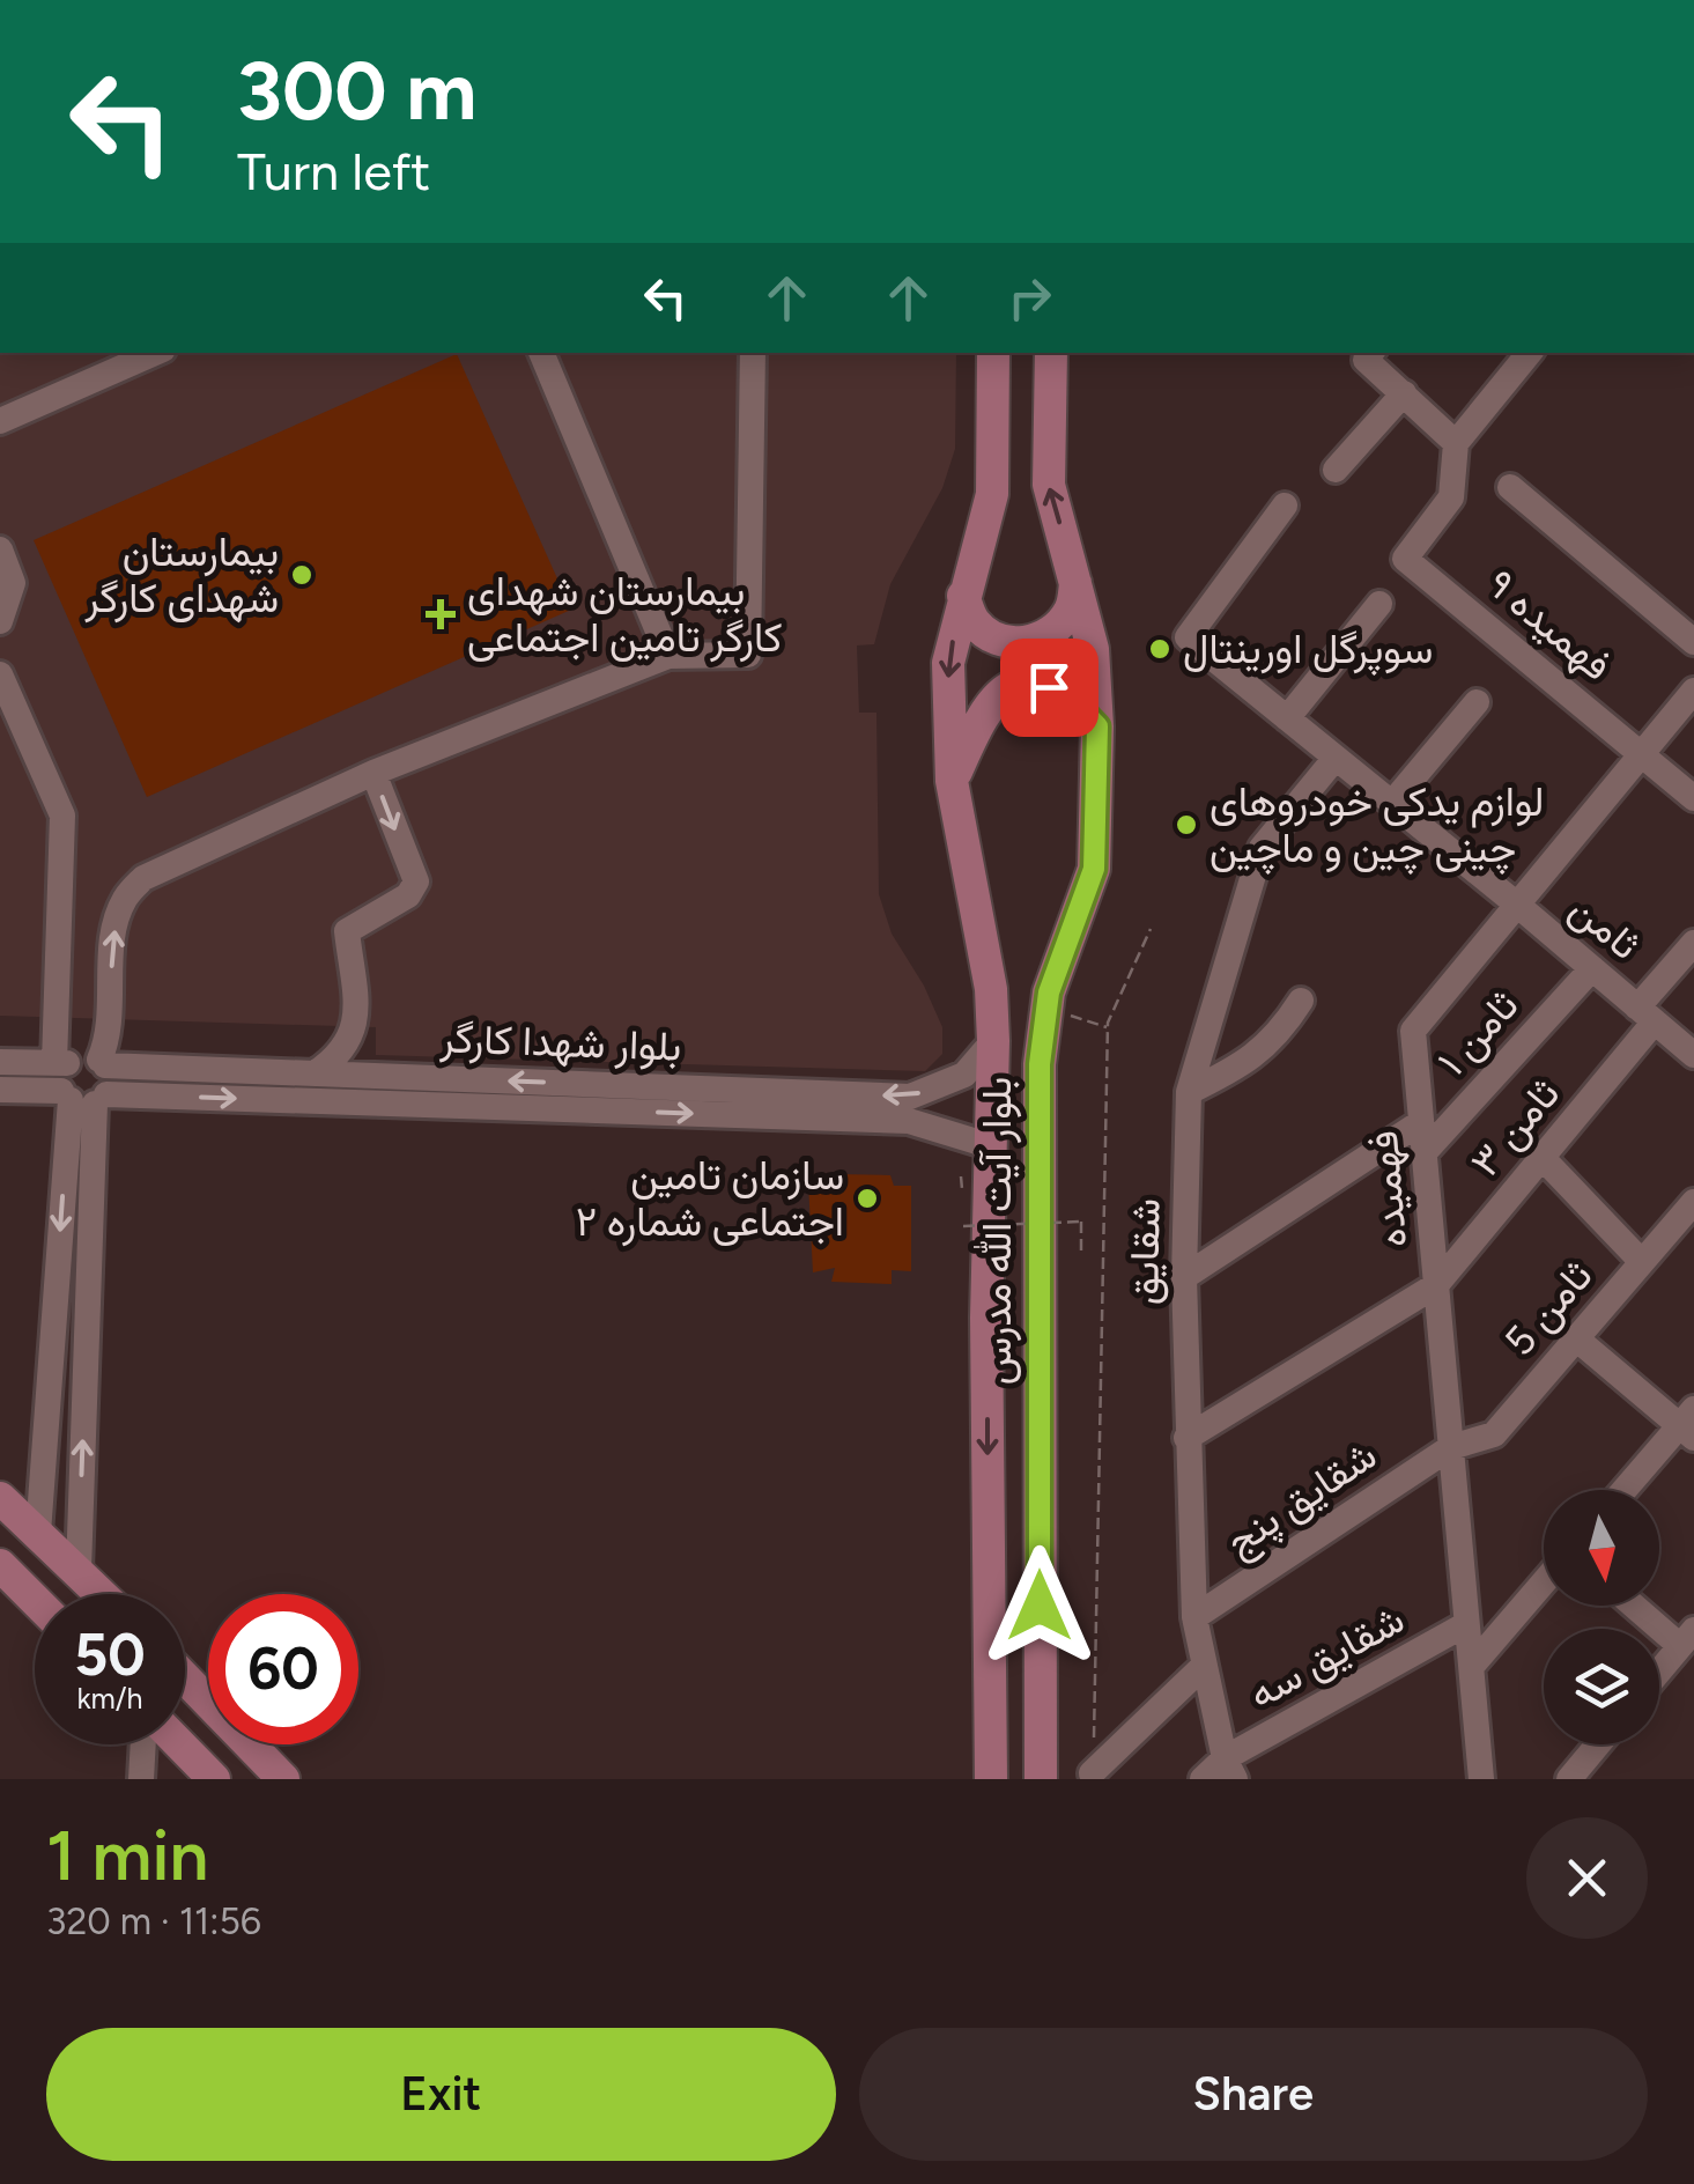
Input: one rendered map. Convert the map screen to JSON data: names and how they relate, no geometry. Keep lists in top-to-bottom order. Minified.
{"streets":{"main road":["بلوار آیت الله مدرس"],"street":["فهمیده ۹","ثامن","ثامن ۱","بلوار شهدا کارگر","ثامن ۳","فهمیده","شقایق","ثامن 5","شقایق پنج","شقایق سه"]},"crossings":[["فهمیده ۹","فهمیده"],["ثامن","ثامن ۱"],["ثامن","ثامن ۳"],["ثامن","فهمیده"],["ثامن","شقایق"],["ثامن ۱","فهمیده"],["بلوار شهدا کارگر","بلوار آیت الله مدرس"],["ثامن ۳","فهمیده"],["ثامن ۳","شقایق"],["فهمیده","ثامن 5"],["فهمیده","شقایق پنج"],["فهمیده","شقایق سه"],["شقایق","شقایق پنج"],["شقایق","شقایق سه"],["ثامن 5","شقایق پنج"]],"places":{"other":["بیمارستان شهدای کارگر","سوپرگل اورینتال","لوازم یدکی خودروهای چینی چین و ماچین","سازمان تامین اجتماعی شماره ۲"],"health":["بیمارستان شهدای کارگر تامین اجتماعی"]},"north":"bottom","page":{"turn":["300 m","Turn left"],"speed":"50 km/h","limit":"60","heading":["1 min","320 m · 11:56"],"buttons":["Exit","Share"]}}
